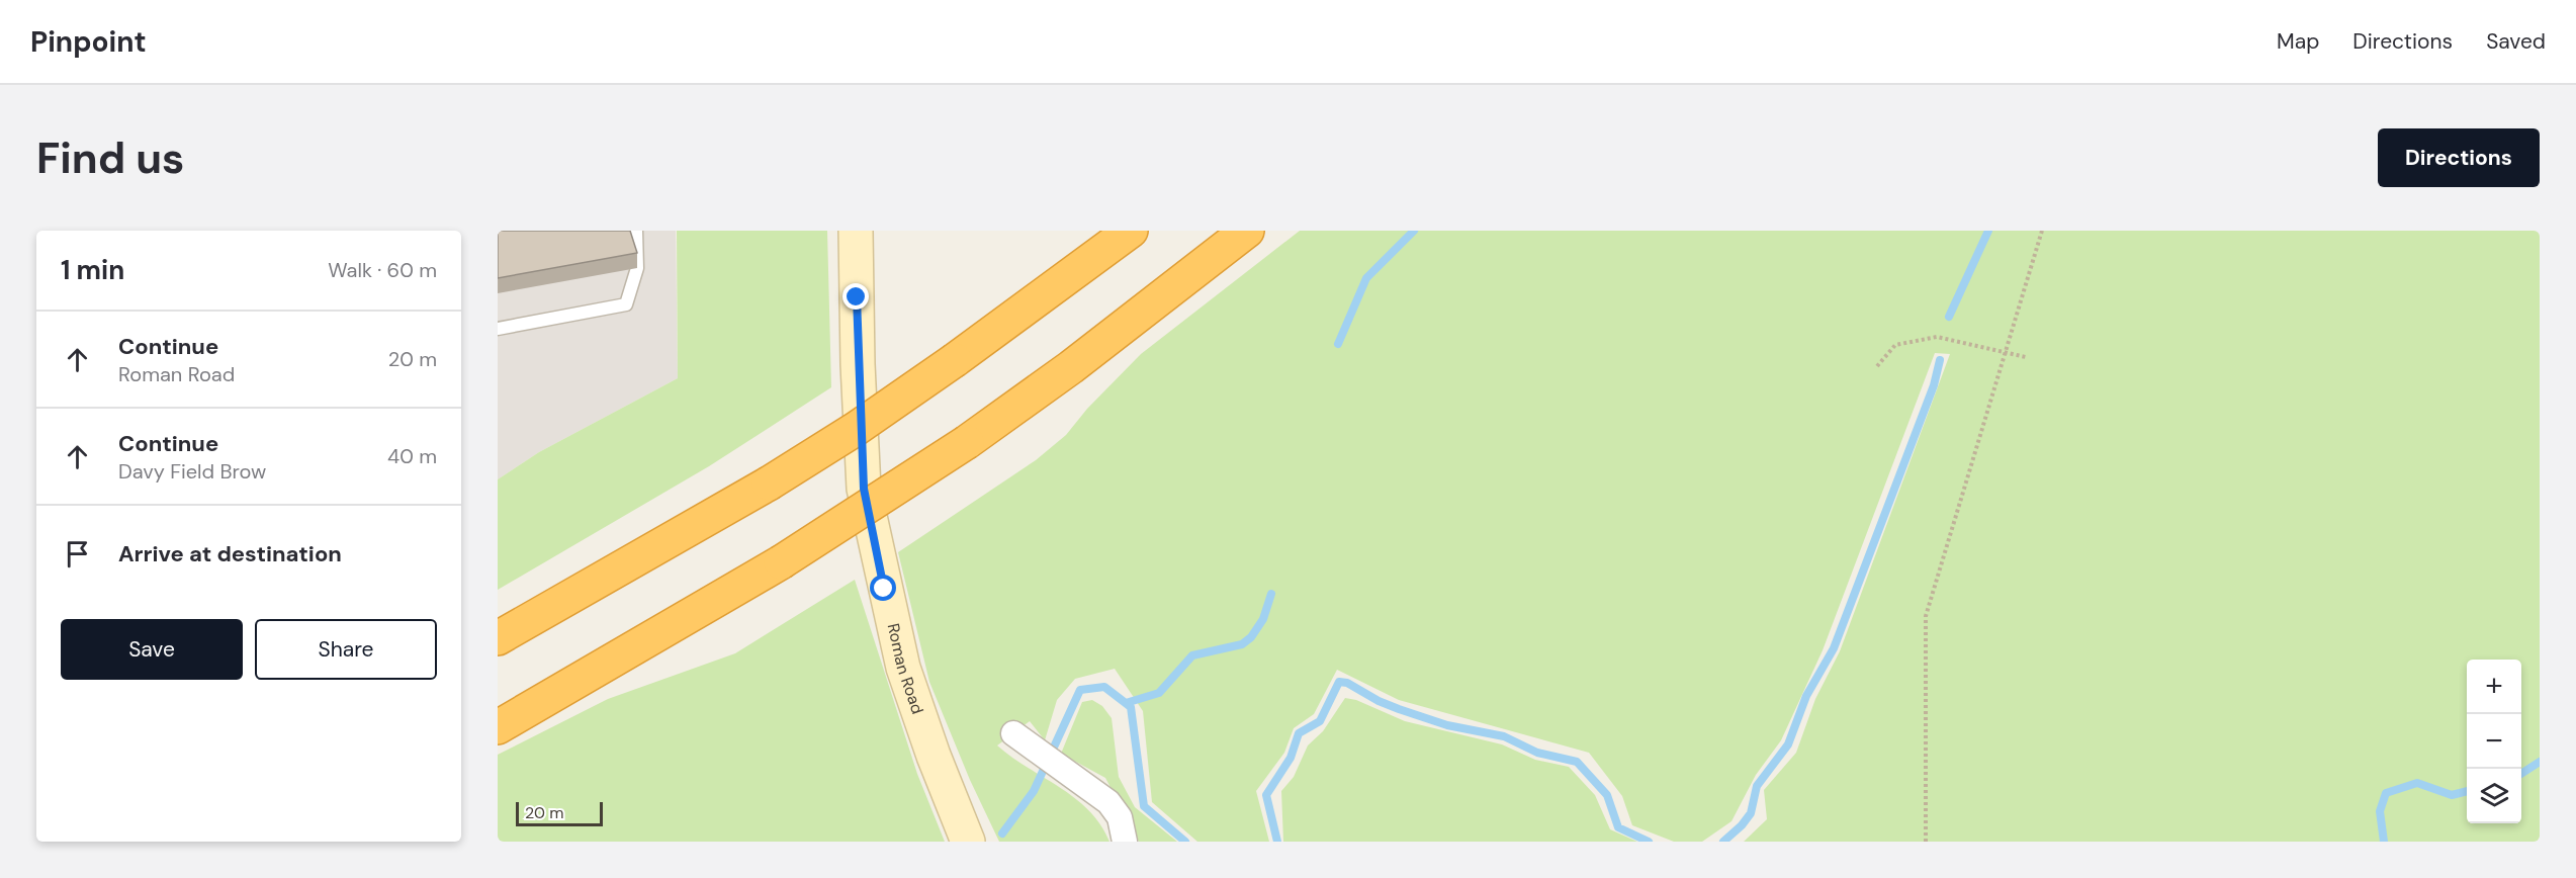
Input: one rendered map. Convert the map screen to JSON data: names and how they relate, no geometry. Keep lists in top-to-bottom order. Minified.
{"streets":{"street":["Roman Road"]},"scale_bar":"20 m","page":{"header":"Pinpoint","nav":["Map","Directions","Saved"],"buttons":["Directions",["Save","Share"]],"title":"Find us","heading":["1 min","Walk · 60 m"],"list":[["Continue","Roman Road","20 m"],["Continue","Davy Field Brow","40 m"],"Arrive at destination"],"map_buttons":["+","−"],"scale":"20 m"}}
